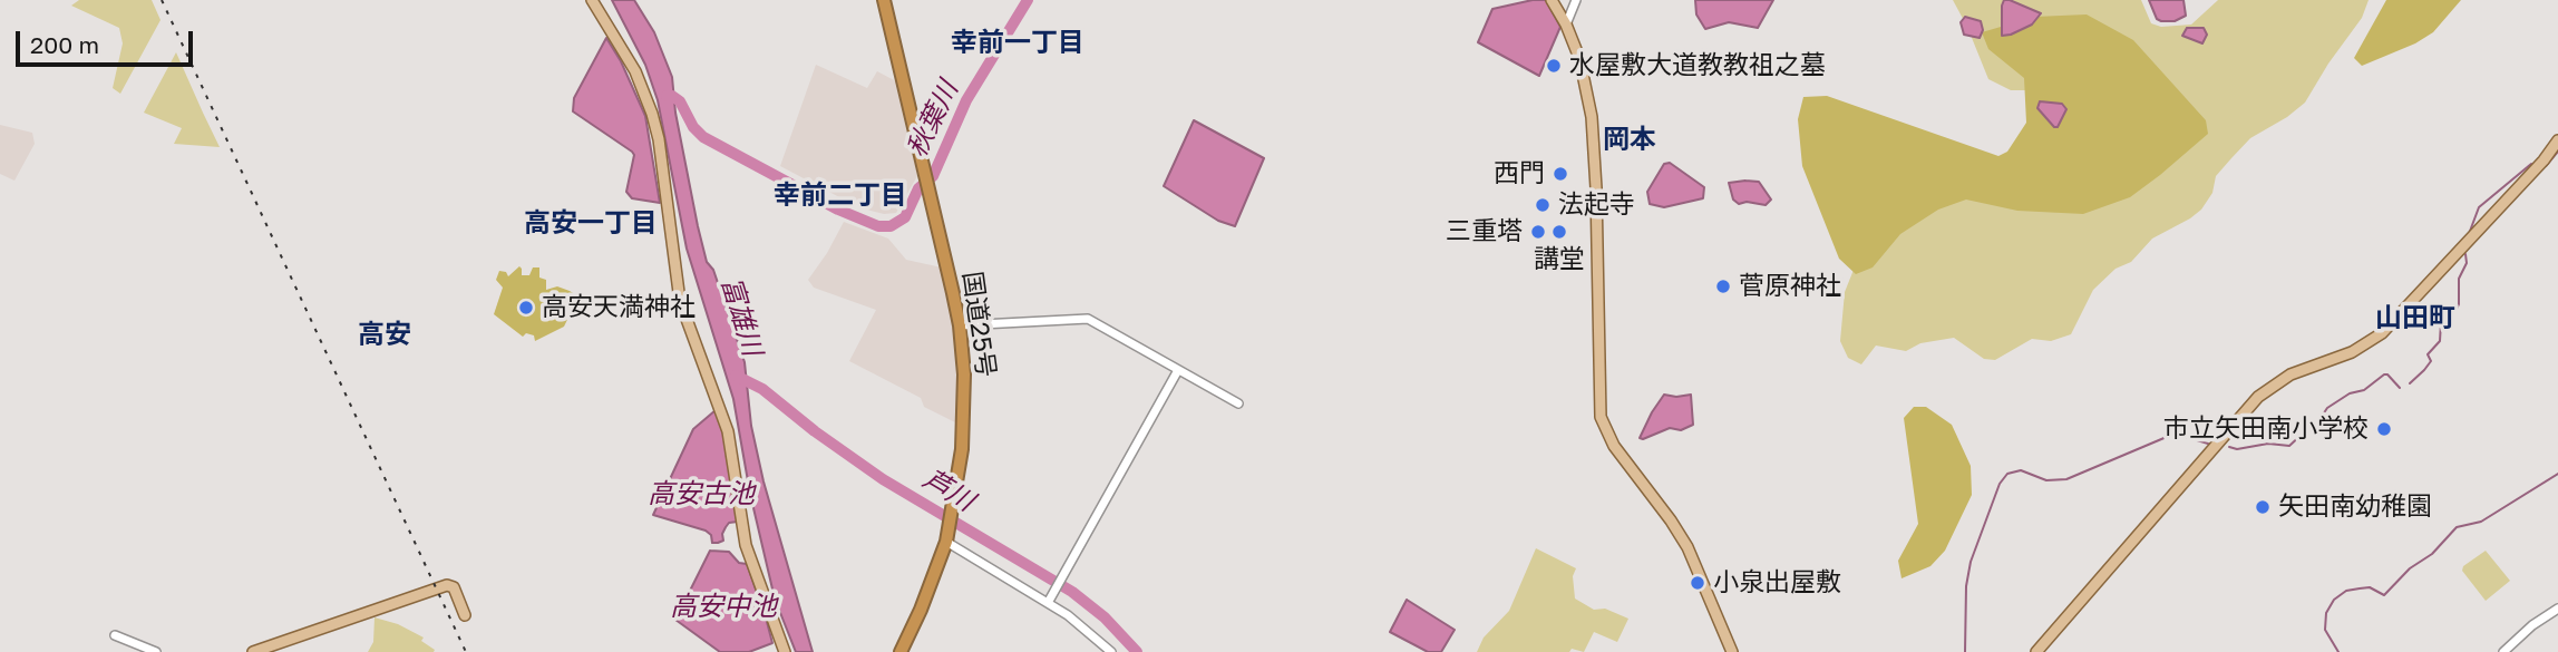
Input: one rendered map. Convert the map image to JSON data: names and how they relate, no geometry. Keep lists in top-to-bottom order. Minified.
{"streets":{"highway":["国道25号"]},"districts":["幸前一丁目","岡本","幸前二丁目","高安一丁目","山田町","高安"],"water":["秋葉川","富雄川","芦川","高安古池","高安中池"],"places":["水屋敷大道教教祖之墓","西門","法起寺","三重塔","講堂","菅原神社","高安天満神社","市立矢田南小学校","矢田南幼稚園","小泉出屋敷"],"scale_bar":"200 m"}
